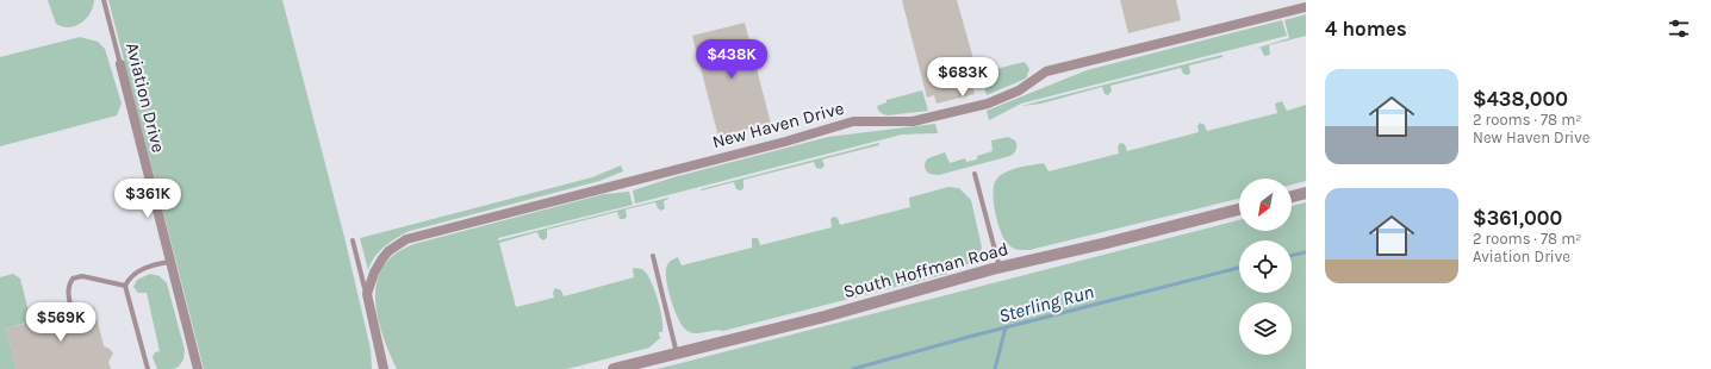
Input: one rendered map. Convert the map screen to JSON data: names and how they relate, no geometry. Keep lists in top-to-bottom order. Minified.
{"streets":{"street":["Aviation Drive","New Haven Drive","South Hoffman Road"]},"water":["Sterling Run"],"north":"bottom left","page":{"heading":"4 homes","price":["$438K","$683K","$361K","$569K"],"list":[{"name":"$438,000","note":"2 rooms · 78 m² · New Haven Drive"},{"name":"$361,000","note":"2 rooms · 78 m² · Aviation Drive"}]}}
